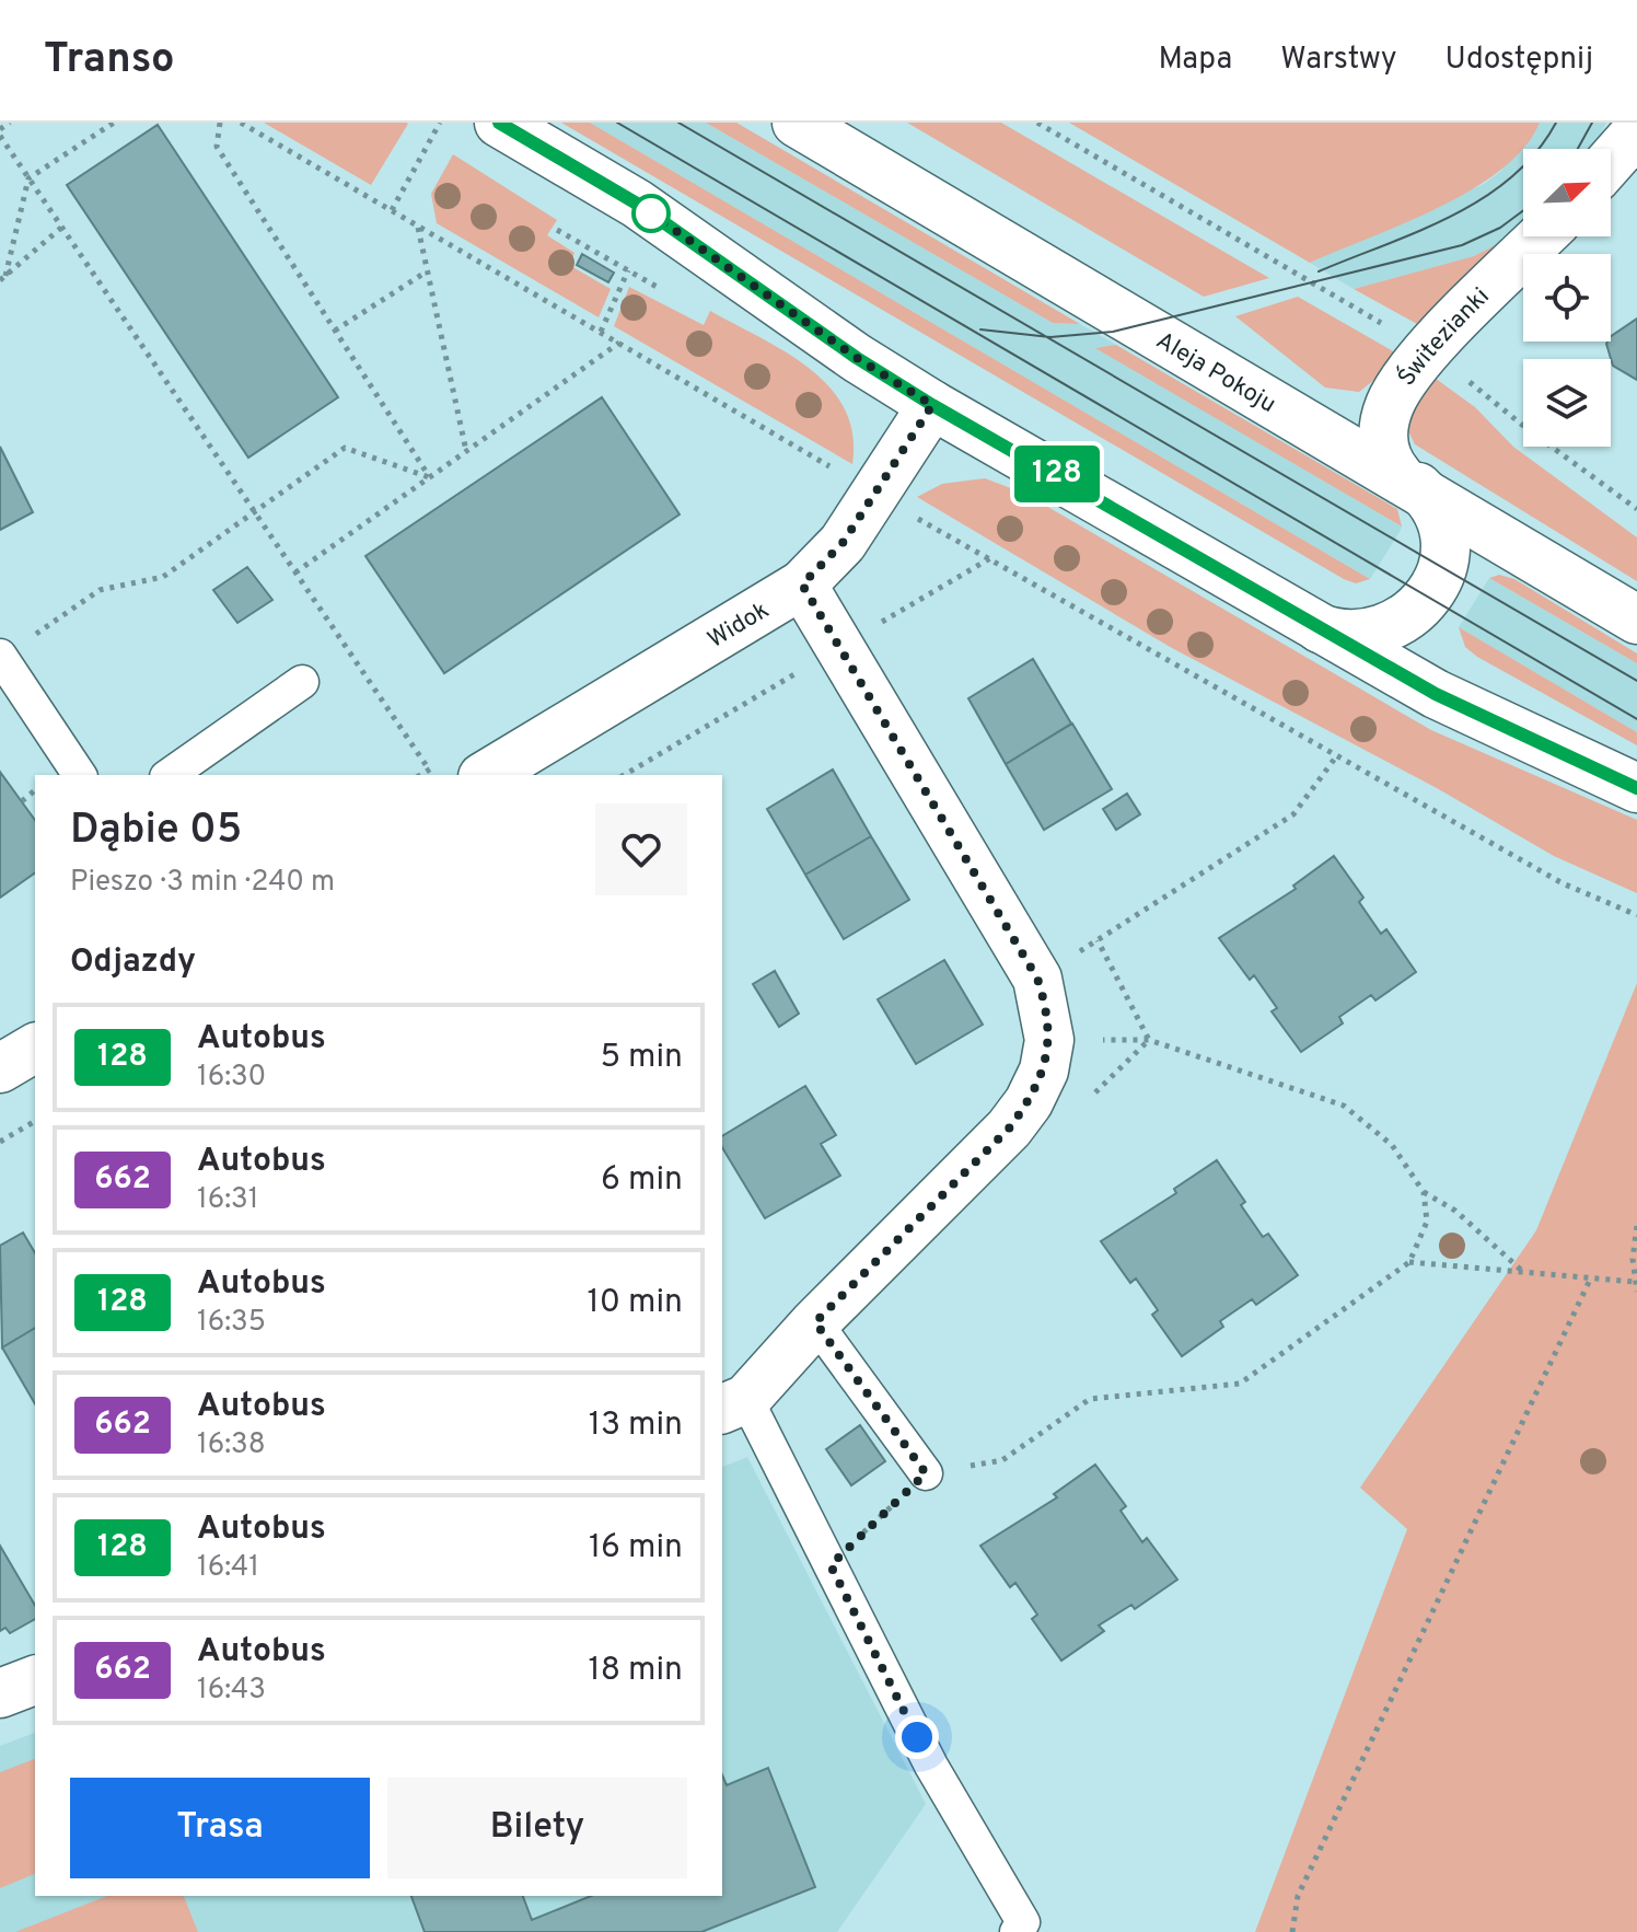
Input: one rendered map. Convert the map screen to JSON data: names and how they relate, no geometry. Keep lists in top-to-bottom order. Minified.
{"streets":{"main road":["Świtezianki","Aleja Pokoju","Widok"]},"crossings":[["Świtezianki","Aleja Pokoju"]],"lines":["bus line 128"],"north":"top right","page":{"header":"Transo","nav":["Mapa","Warstwy","Udostępnij"],"on_map":"128","heading":[["Dąbie 05","Pieszo · 3 min · 240 m"],"Odjazdy"],"list":[{"mark":"128","name":"Autobus","note":"16:30","value":"5 min"},{"mark":"662","name":"Autobus","note":"16:31","value":"6 min"},{"mark":"128","name":"Autobus","note":"16:35","value":"10 min"},{"mark":"662","name":"Autobus","note":"16:38","value":"13 min"},{"mark":"128","name":"Autobus","note":"16:41","value":"16 min"},{"mark":"662","name":"Autobus","note":"16:43","value":"18 min"}],"buttons":["Trasa","Bilety"]}}
